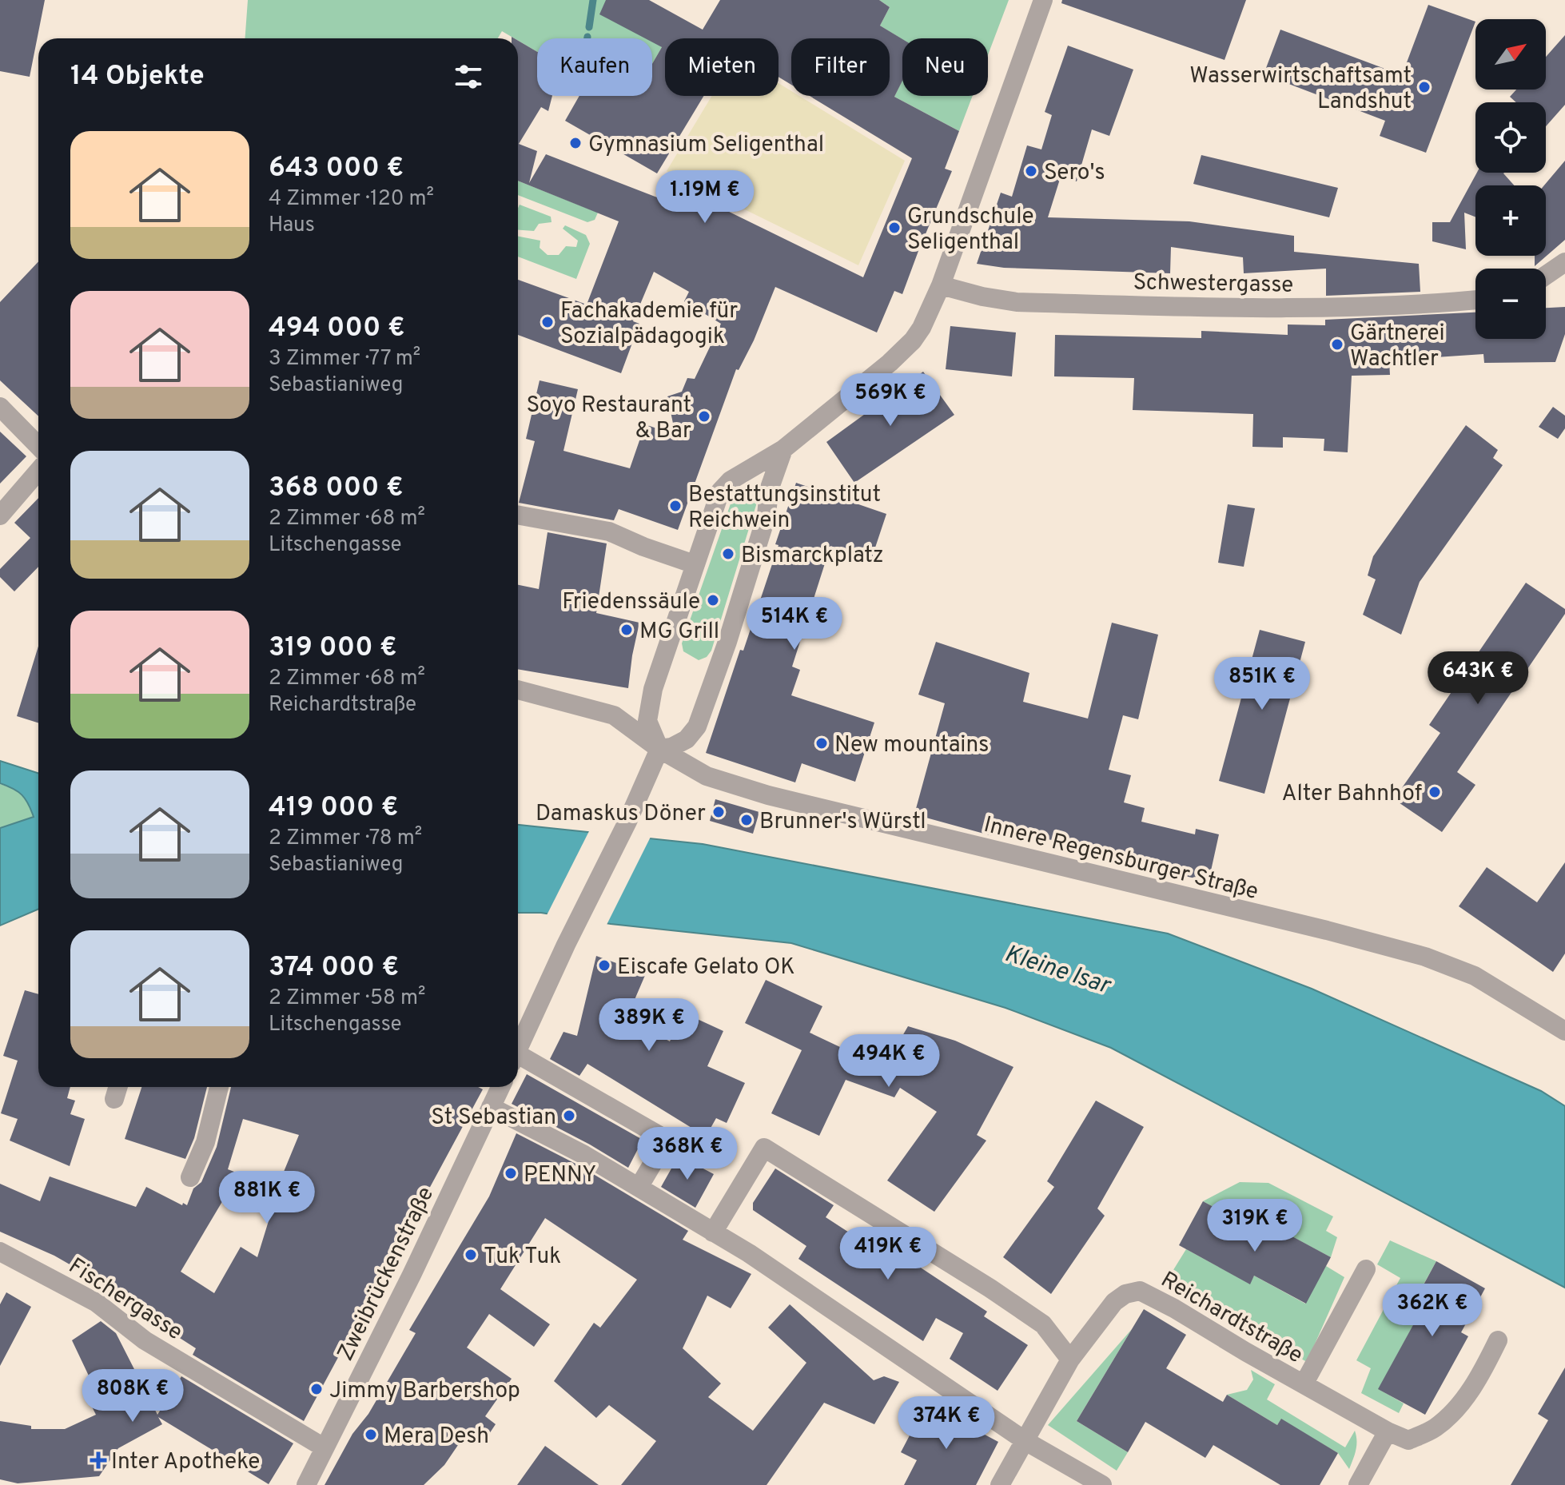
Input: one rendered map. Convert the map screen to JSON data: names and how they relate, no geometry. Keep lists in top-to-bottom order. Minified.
{"streets":{"street":["Schwestergasse","Innere Regensburger Straße","Zweibrückenstraße","Fischergasse","Reichardtstraße"]},"crossings":[["Zweibrückenstraße","Fischergasse"]],"water":["Kleine Isar"],"places":{"other":["Wasserwirtschaftsamt Landshut","Gymnasium Seligenthal","Sero's","Grundschule Seligenthal","Fachakademie für Sozialpädagogik","Gärtnerei Wachtler","Soyo Restaurant & Bar","Bestattungsinstitut Reichwein","Bismarckplatz","Friedenssäule","MG Grill","New mountains","Alter Bahnhof","Damaskus Döner","Brunner's Würstl","Eiscafe Gelato OK","St Sebastian","PENNY","Tuk Tuk","Jimmy Barbershop","Mera Desh"],"health":["Inter Apotheke"]},"north":"top right","page":{"map_buttons":["+","−"],"chip":["Kaufen","Mieten","Filter","Neu"],"heading":"14 Objekte","list":[{"name":"643 000 €","note":"4 Zimmer · 120 m² · Haus"},{"name":"494 000 €","note":"3 Zimmer · 77 m² · Sebastianiweg"},{"name":"368 000 €","note":"2 Zimmer · 68 m² · Litschengasse"},{"name":"319 000 €","note":"2 Zimmer · 68 m² · Reichardtstraße"},{"name":"419 000 €","note":"2 Zimmer · 78 m² · Sebastianiweg"},{"name":"374 000 €","note":"2 Zimmer · 58 m² · Litschengasse"}],"price":["1.19M €","569K €","514K €","643K €","851K €","389K €","494K €","368K €","881K €","319K €","419K €","362K €","808K €","374K €"]}}
